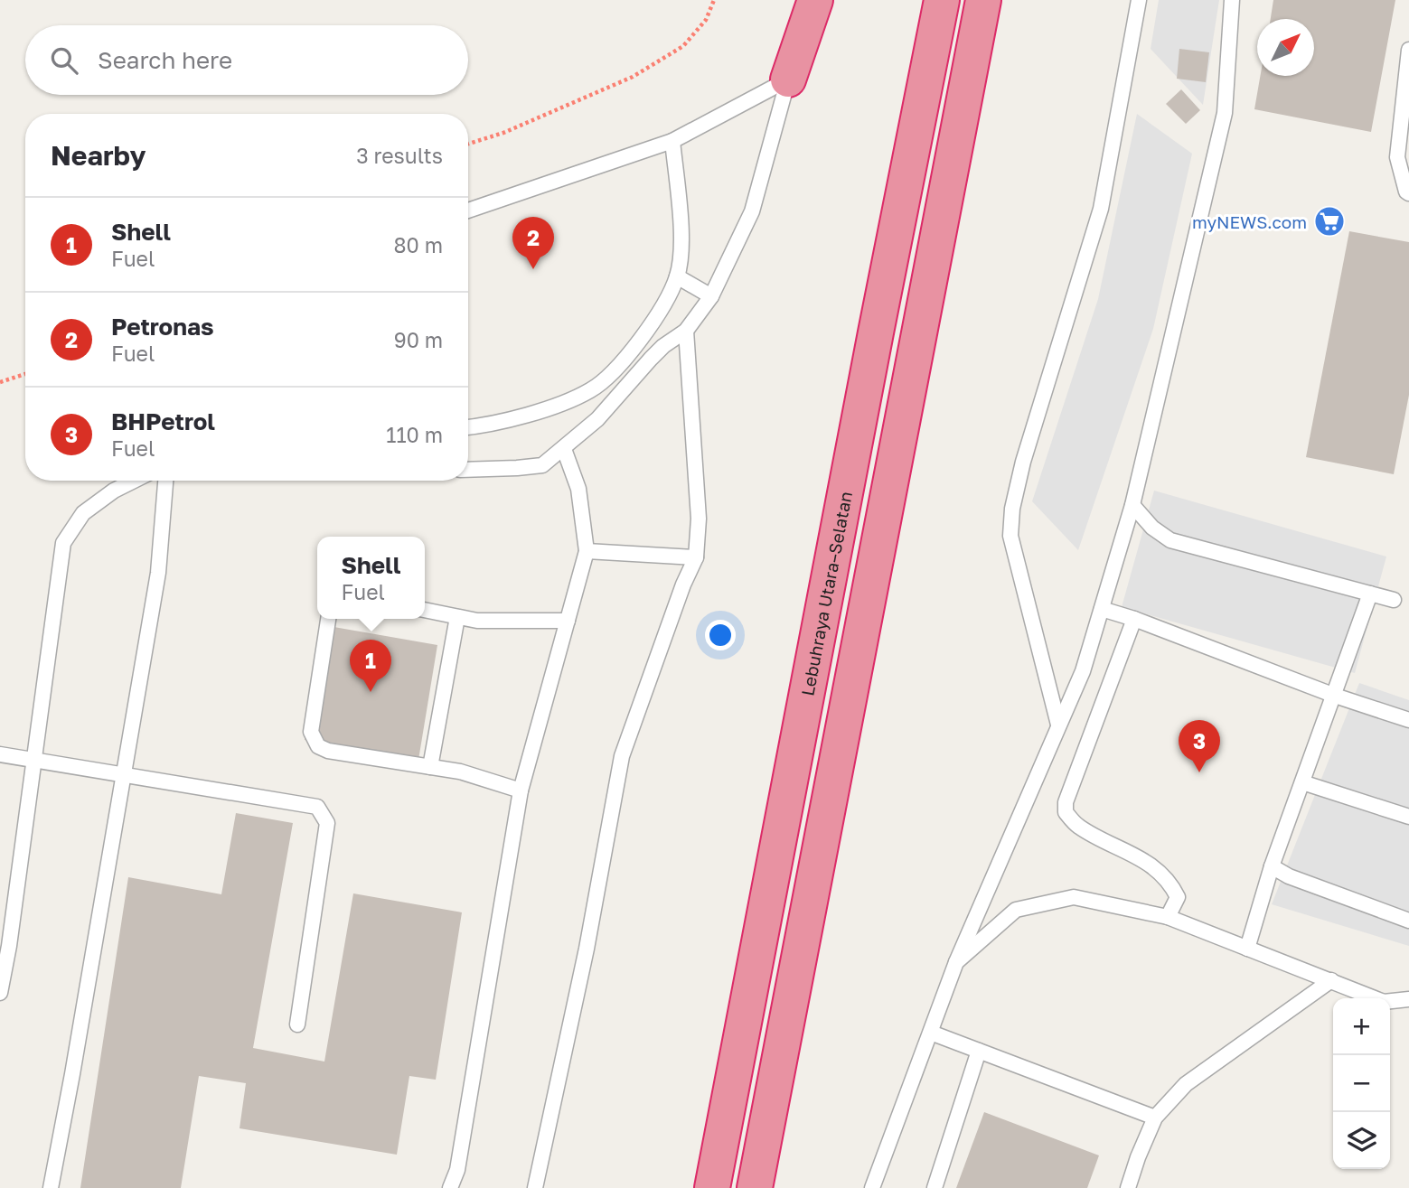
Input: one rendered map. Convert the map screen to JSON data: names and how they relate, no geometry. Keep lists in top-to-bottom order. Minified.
{"streets":{"highway":["Lebuhraya Utara–Selatan"]},"places":{"supermarket":["myNEWS.com"]},"north":"top right","page":{"search":"Search here","heading":["Nearby","3 results"],"list":[{"mark":"1","name":"Shell","note":"Fuel","value":"80 m"},{"mark":"2","name":"Petronas","note":"Fuel","value":"90 m"},{"mark":"3","name":"BHPetrol","note":"Fuel","value":"110 m"}],"pins":["2","1","3"],"popup":["Shell","Fuel"],"map_buttons":["+","−"]}}
